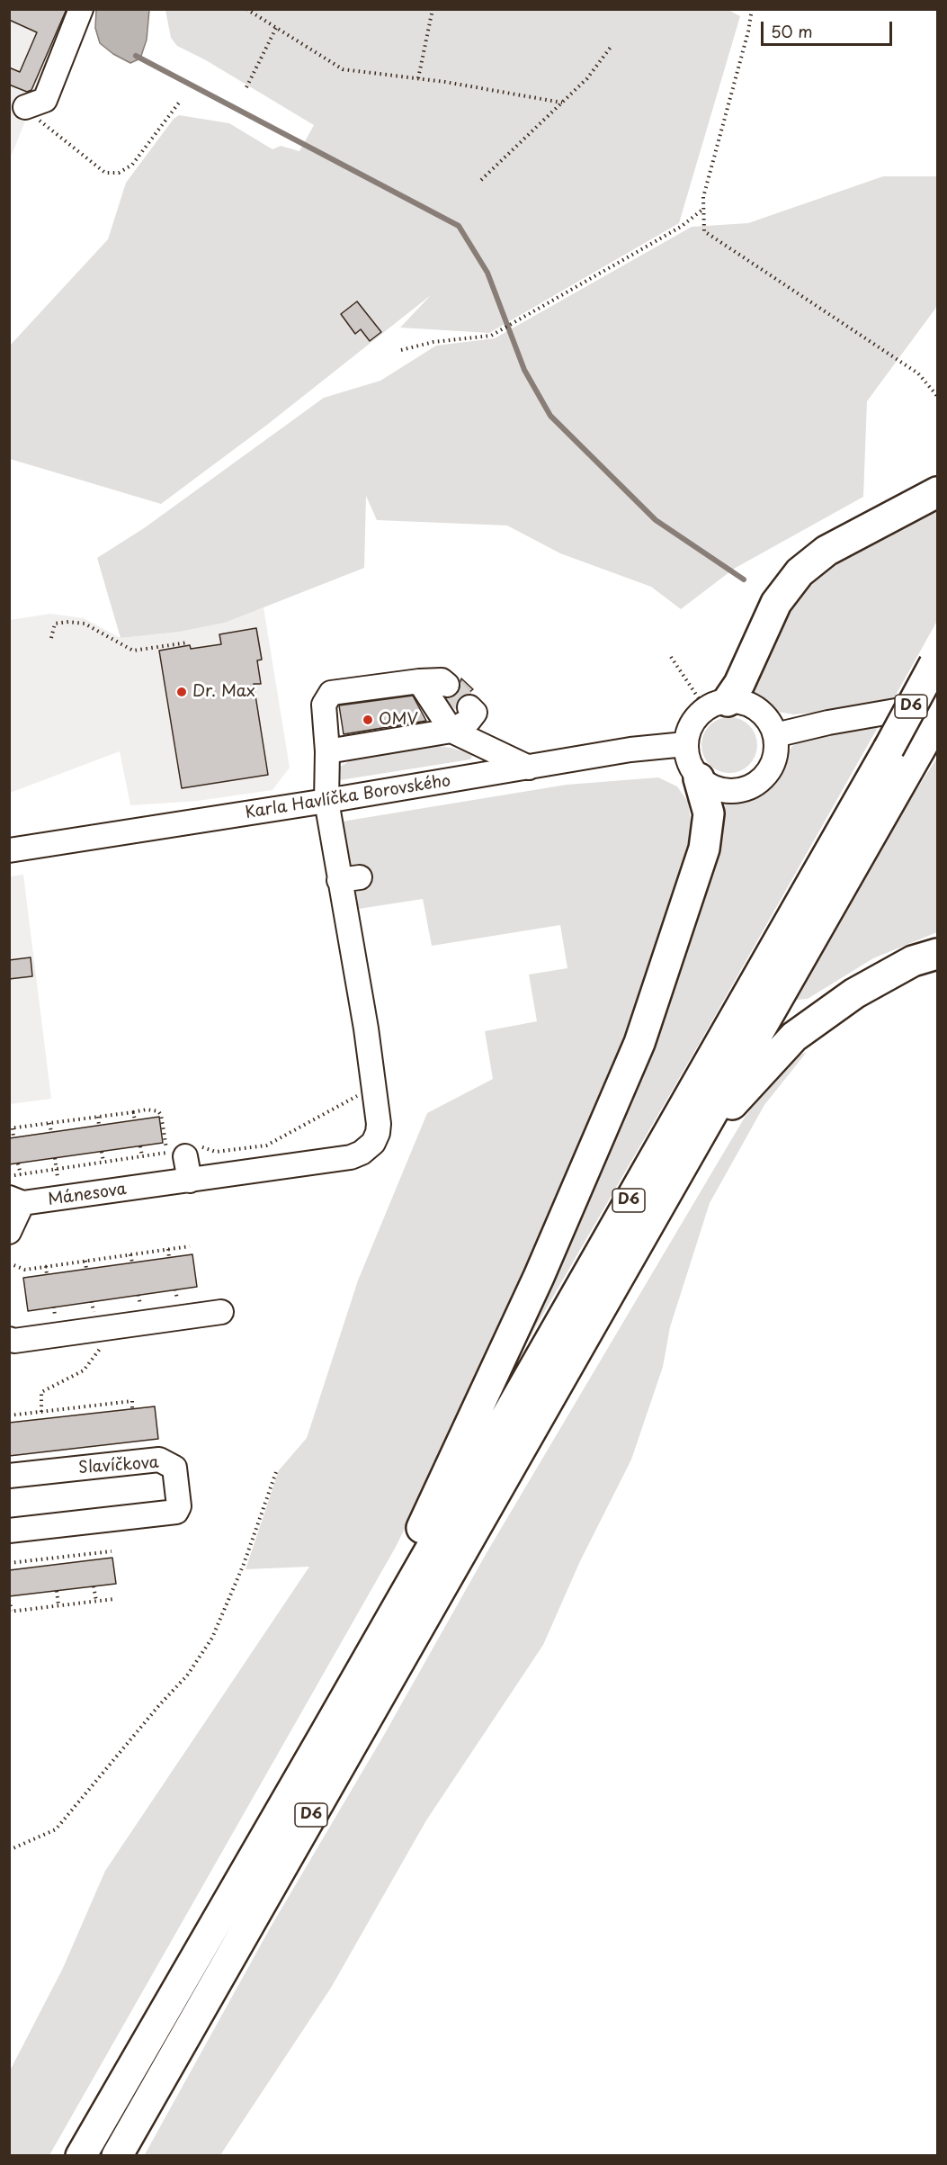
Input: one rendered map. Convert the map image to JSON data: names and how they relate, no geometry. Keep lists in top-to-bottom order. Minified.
{"streets":{"highway":["D6"],"street":["Karla Havlíčka Borovského","Mánesova","Slavíčkova"]},"crossings":[["Karla Havlíčka Borovského","Mánesova"]],"places":["Dr. Max","OMV"],"scale_bar":"50 m"}
